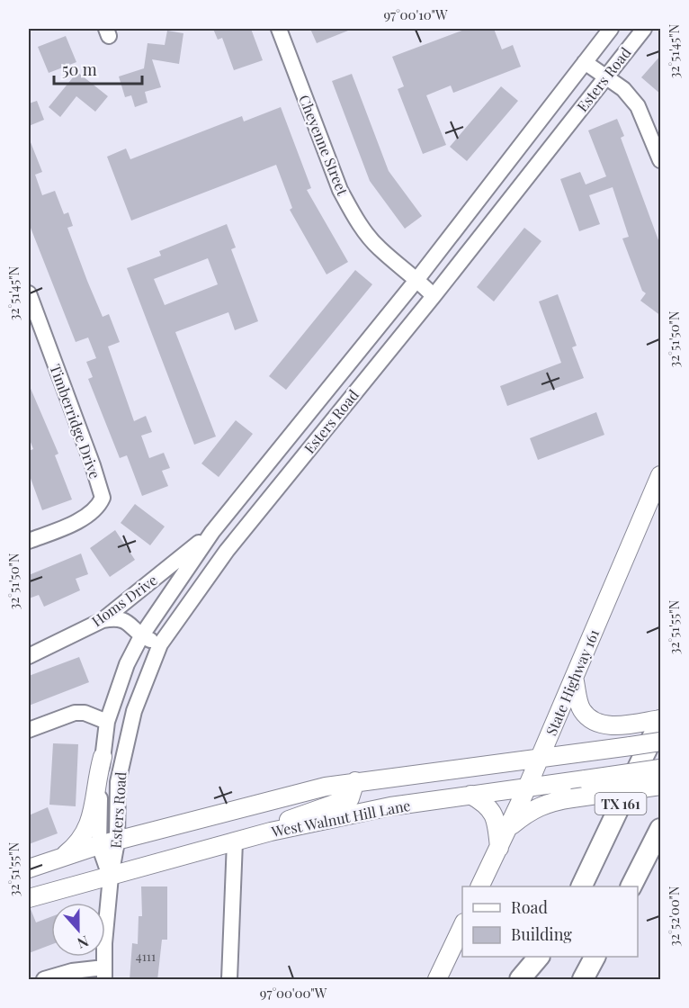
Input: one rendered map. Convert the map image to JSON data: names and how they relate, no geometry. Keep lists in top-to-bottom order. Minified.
{"streets":{"highway":["TX 161"],"main road":["State Highway 161","West Walnut Hill Lane"],"street":["Esters Road","Cheyenne Street","Timberridge Drive","Homs Drive"]},"crossings":[["Esters Road","Cheyenne Street"],["Esters Road","Homs Drive"],["Esters Road","West Walnut Hill Lane"],["State Highway 161","West Walnut Hill Lane"]],"house_numbers":["4111"],"legend":["Road","Building"],"scale_bar":"50 m","north":"bottom","coordinates":["97°00'10\"W","32°51'45\"N","32°51'50\"N","32°51'55\"N","32°52'00\"N","97°00'00\"W"]}
